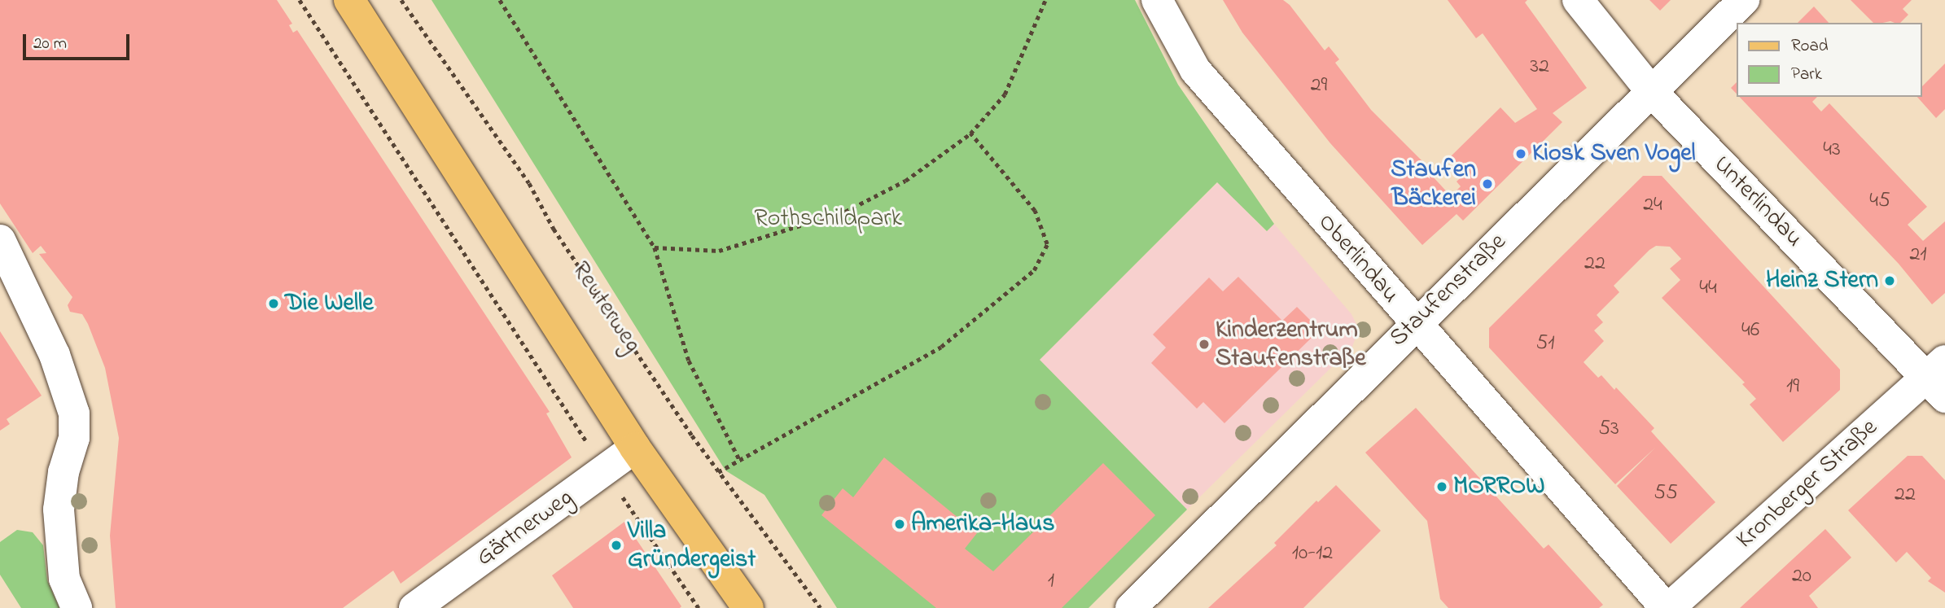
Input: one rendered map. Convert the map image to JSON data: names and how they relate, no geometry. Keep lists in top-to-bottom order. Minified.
{"streets":{"main road":["Reuterweg"],"street":["Unterlindau","Oberlindau","Staufenstraße","Kronberger Straße","Gärtnerweg"]},"crossings":[["Unterlindau","Staufenstraße"],["Unterlindau","Kronberger Straße"],["Oberlindau","Staufenstraße"],["Oberlindau","Kronberger Straße"],["Reuterweg","Gärtnerweg"]],"parks":["Rothschildpark"],"places":["Kiosk Sven Vogel","Staufen Bäckerei","Heinz Stern","Die Welle","Kinderzentrum Staufenstraße","MORROW","Amerika-Haus","Villa Gründergeist"],"house_numbers":["32","29","43","45","24","21","22","44","46","51","19","53","55","22","10-12","20","1"],"legend":["Road","Park"],"scale_bar":"20 m"}
